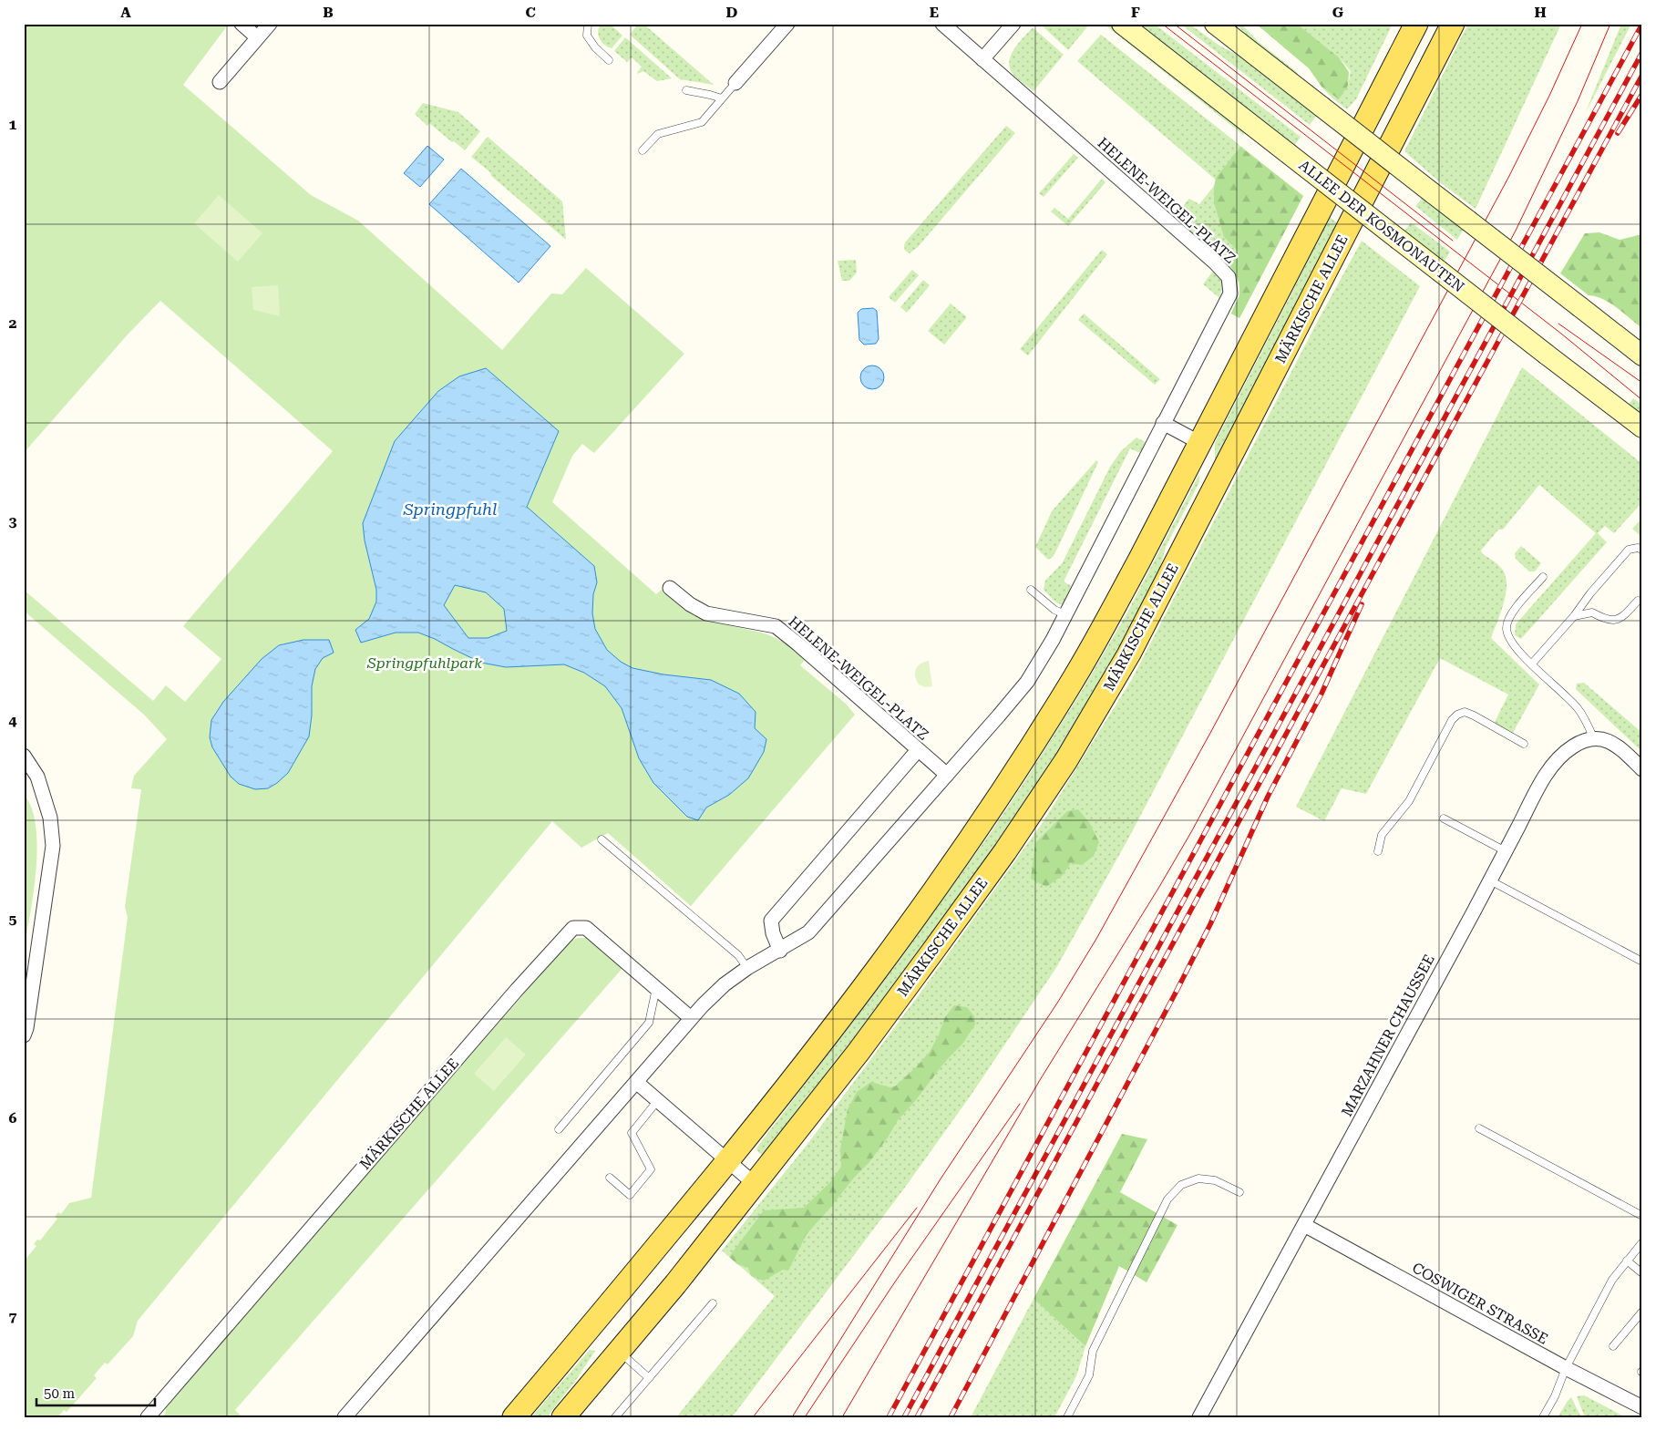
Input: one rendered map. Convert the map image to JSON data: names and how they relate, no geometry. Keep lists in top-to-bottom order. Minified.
{"streets":{"main road":["ALLEE DER KOSMONAUTEN","MÄRKISCHE ALLEE"],"street":["HELENE-WEIGEL-PLATZ","MARZAHNER CHAUSSEE","COSWIGER STRASSE"]},"crossings":[["MARZAHNER CHAUSSEE","COSWIGER STRASSE"]],"water":["Springpfuhl"],"parks":["Springpfuhlpark"],"scale_bar":"50 m","grid":{"columns":["A","B","C","D","E","F","G","H"],"rows":["1","2","3","4","5","6","7"]}}
